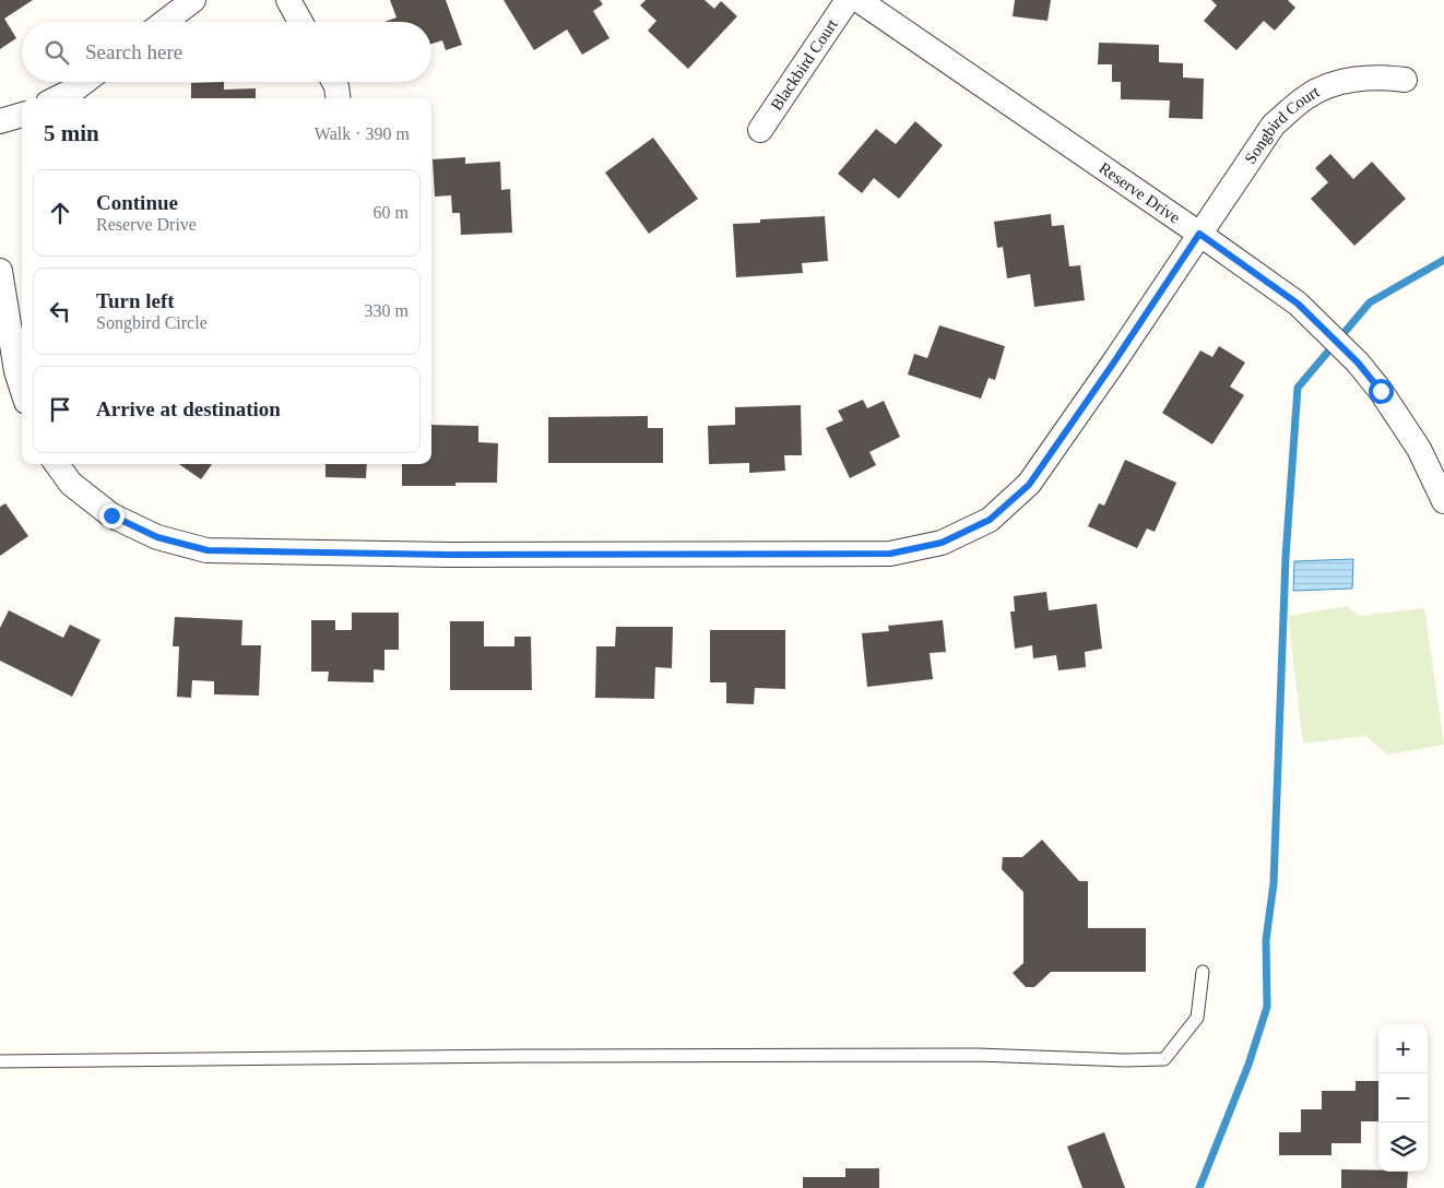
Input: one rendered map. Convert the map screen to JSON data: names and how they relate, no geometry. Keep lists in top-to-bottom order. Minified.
{"streets":{"street":["Blackbird Court","Songbird Court","Reserve Drive"]},"crossings":[["Songbird Court","Reserve Drive"]],"page":{"search":"Search here","heading":["5 min","Walk · 390 m"],"list":[["Continue","Reserve Drive","60 m"],["Turn left","Songbird Circle","330 m"],"Arrive at destination"],"map_buttons":["+","−"]}}
